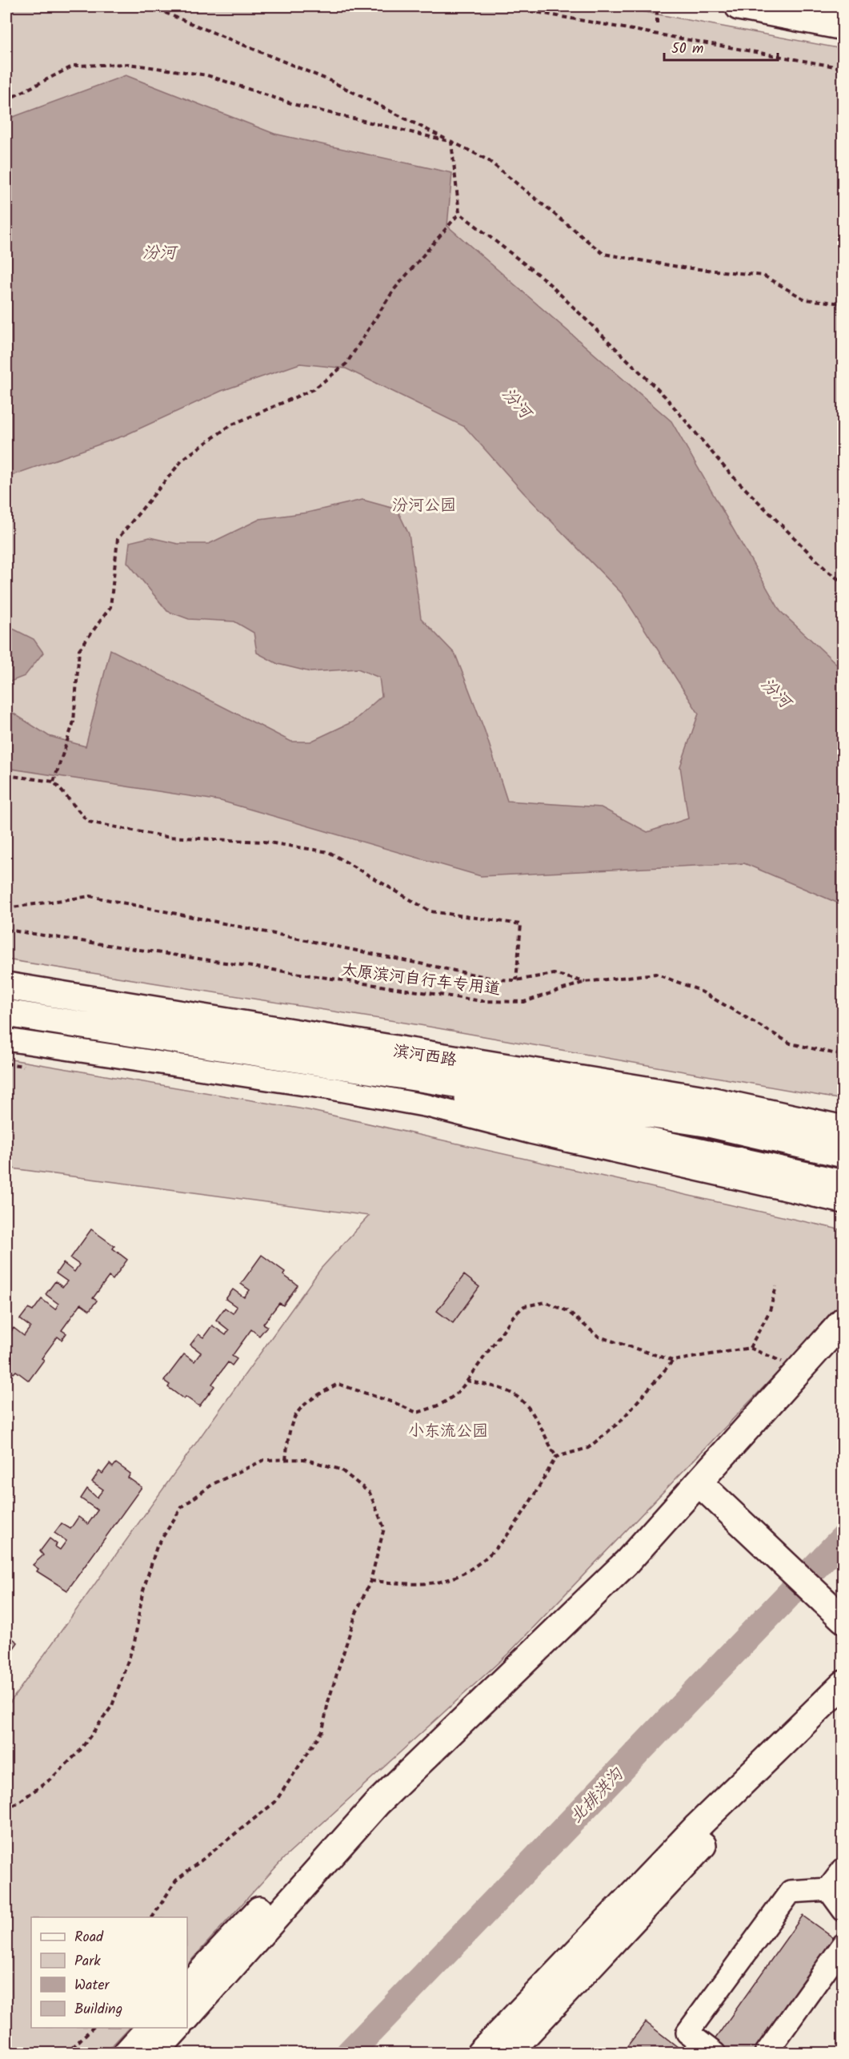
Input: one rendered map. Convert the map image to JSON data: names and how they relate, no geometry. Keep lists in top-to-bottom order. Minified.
{"streets":{"main road":["滨河西路"],"path":["太原滨河自行车专用道"]},"water":["汾河","北排洪沟"],"parks":["汾河公园","小东流公园"],"legend":["Road","Park","Water","Building"],"scale_bar":"50 m"}
